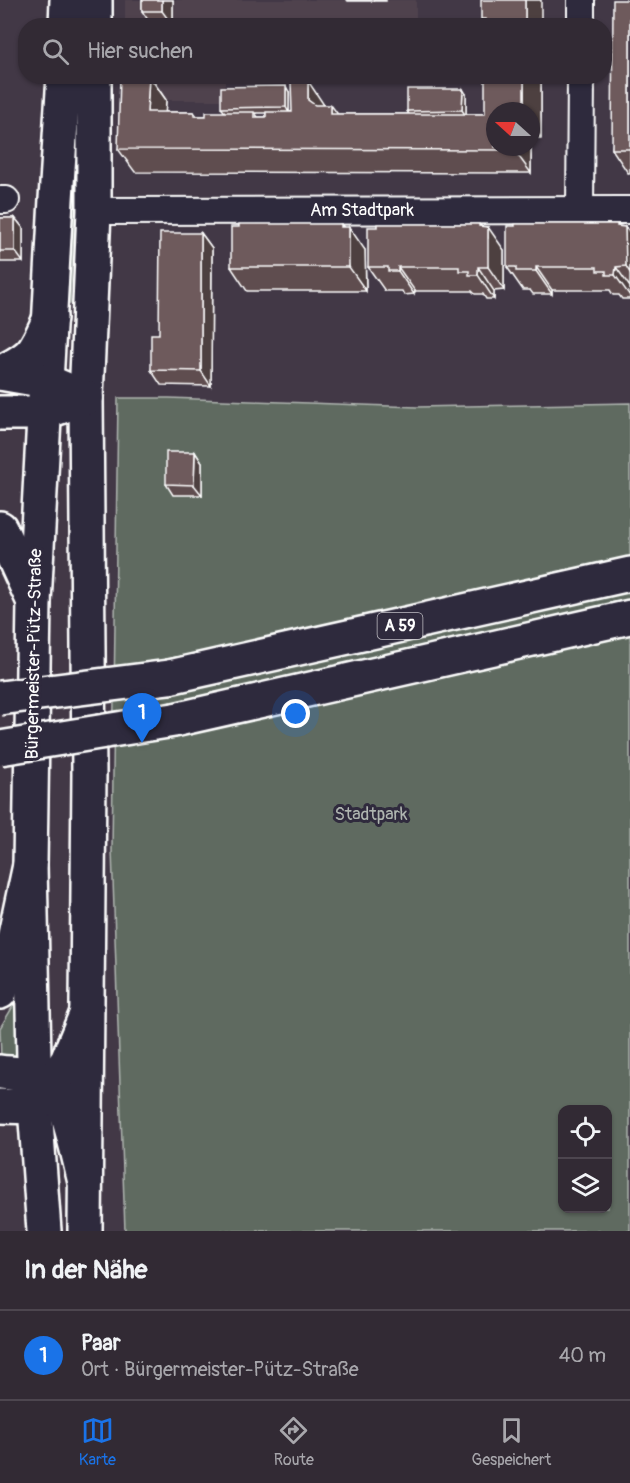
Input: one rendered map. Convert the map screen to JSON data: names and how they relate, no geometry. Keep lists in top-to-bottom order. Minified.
{"streets":{"main road":["A 59","Bürgermeister-Pütz-Straße"],"street":["Am Stadtpark"]},"parks":["Stadtpark"],"north":"left","page":{"search":"Hier suchen","pins":"1","heading":"In der Nähe","list":[{"mark":"1","name":"Paar","note":"Ort · Bürgermeister-Pütz-Straße","value":"40 m"}],"nav":["Karte","Route","Gespeichert"]}}
